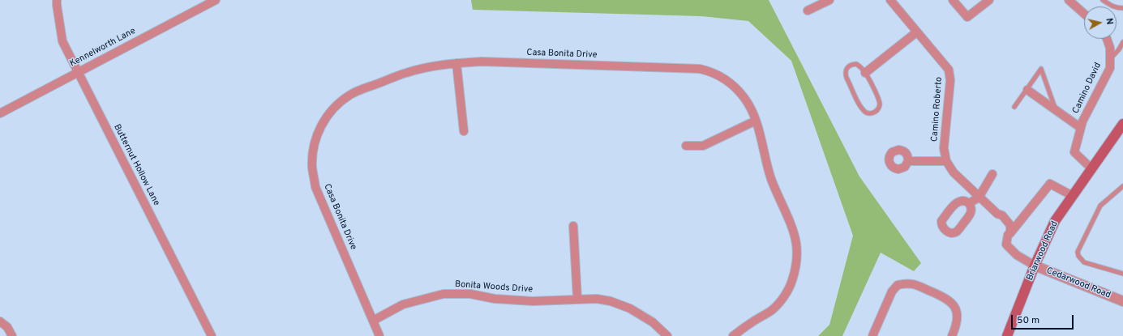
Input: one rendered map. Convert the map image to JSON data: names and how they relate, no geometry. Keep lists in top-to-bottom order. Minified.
{"streets":{"main road":["Briarwood Road"],"street":["Kennelworth Lane","Casa Bonita Drive","Camino David","Camino Roberto","Butternut Hollow Lane","Cedarwood Road","Bonita Woods Drive"]},"crossings":[["Kennelworth Lane","Butternut Hollow Lane"],["Casa Bonita Drive","Bonita Woods Drive"],["Camino David","Briarwood Road"],["Camino Roberto","Briarwood Road"],["Camino Roberto","Cedarwood Road"],["Briarwood Road","Cedarwood Road"]],"scale_bar":"50 m","north":"right"}
